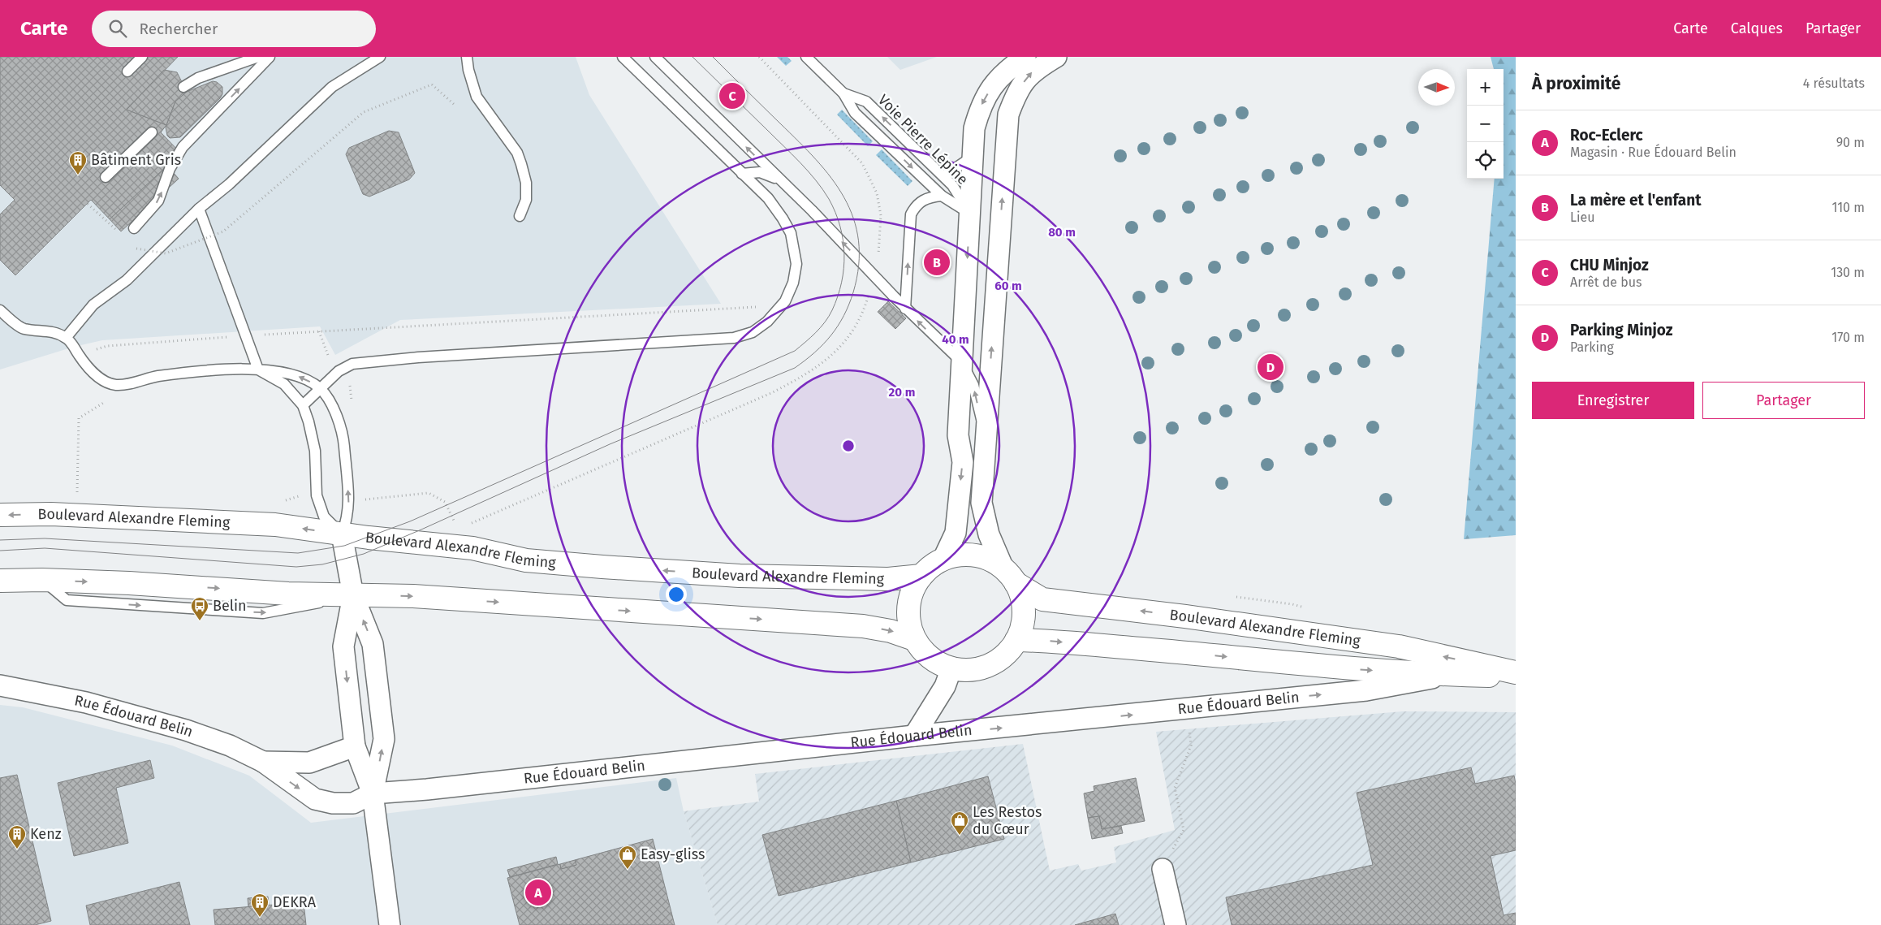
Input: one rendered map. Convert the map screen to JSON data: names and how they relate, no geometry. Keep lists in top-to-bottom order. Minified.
{"streets":{"street":["Boulevard Alexandre Fleming","Rue Édouard Belin"],"lane":["Voie Pierre Lépine"]},"crossings":[["Boulevard Alexandre Fleming","Rue Édouard Belin"]],"one_way":["Rue Édouard Belin"],"places":{"building":["Bâtiment Gris","Kenz","DEKRA"],"bus stop":["Belin"],"shop":["Les Restos du Cœur","Easy-gliss"]},"north":"right","page":{"header":"Carte","search":"Rechercher","nav":["Carte","Calques","Partager"],"heading":["À proximité","4 résultats"],"map_buttons":["+","−"],"pins":["C","B","D","A"],"list":[{"mark":"A","name":"Roc-Eclerc","note":"Magasin · Rue Édouard Belin","value":"90 m"},{"mark":"B","name":"La mère et l'enfant","note":"Lieu","value":"110 m"},{"mark":"C","name":"CHU Minjoz","note":"Arrêt de bus","value":"130 m"},{"mark":"D","name":"Parking Minjoz","note":"Parking","value":"170 m"}],"buttons":["Enregistrer","Partager"]},"rings":["80 m","60 m","40 m","20 m"]}
